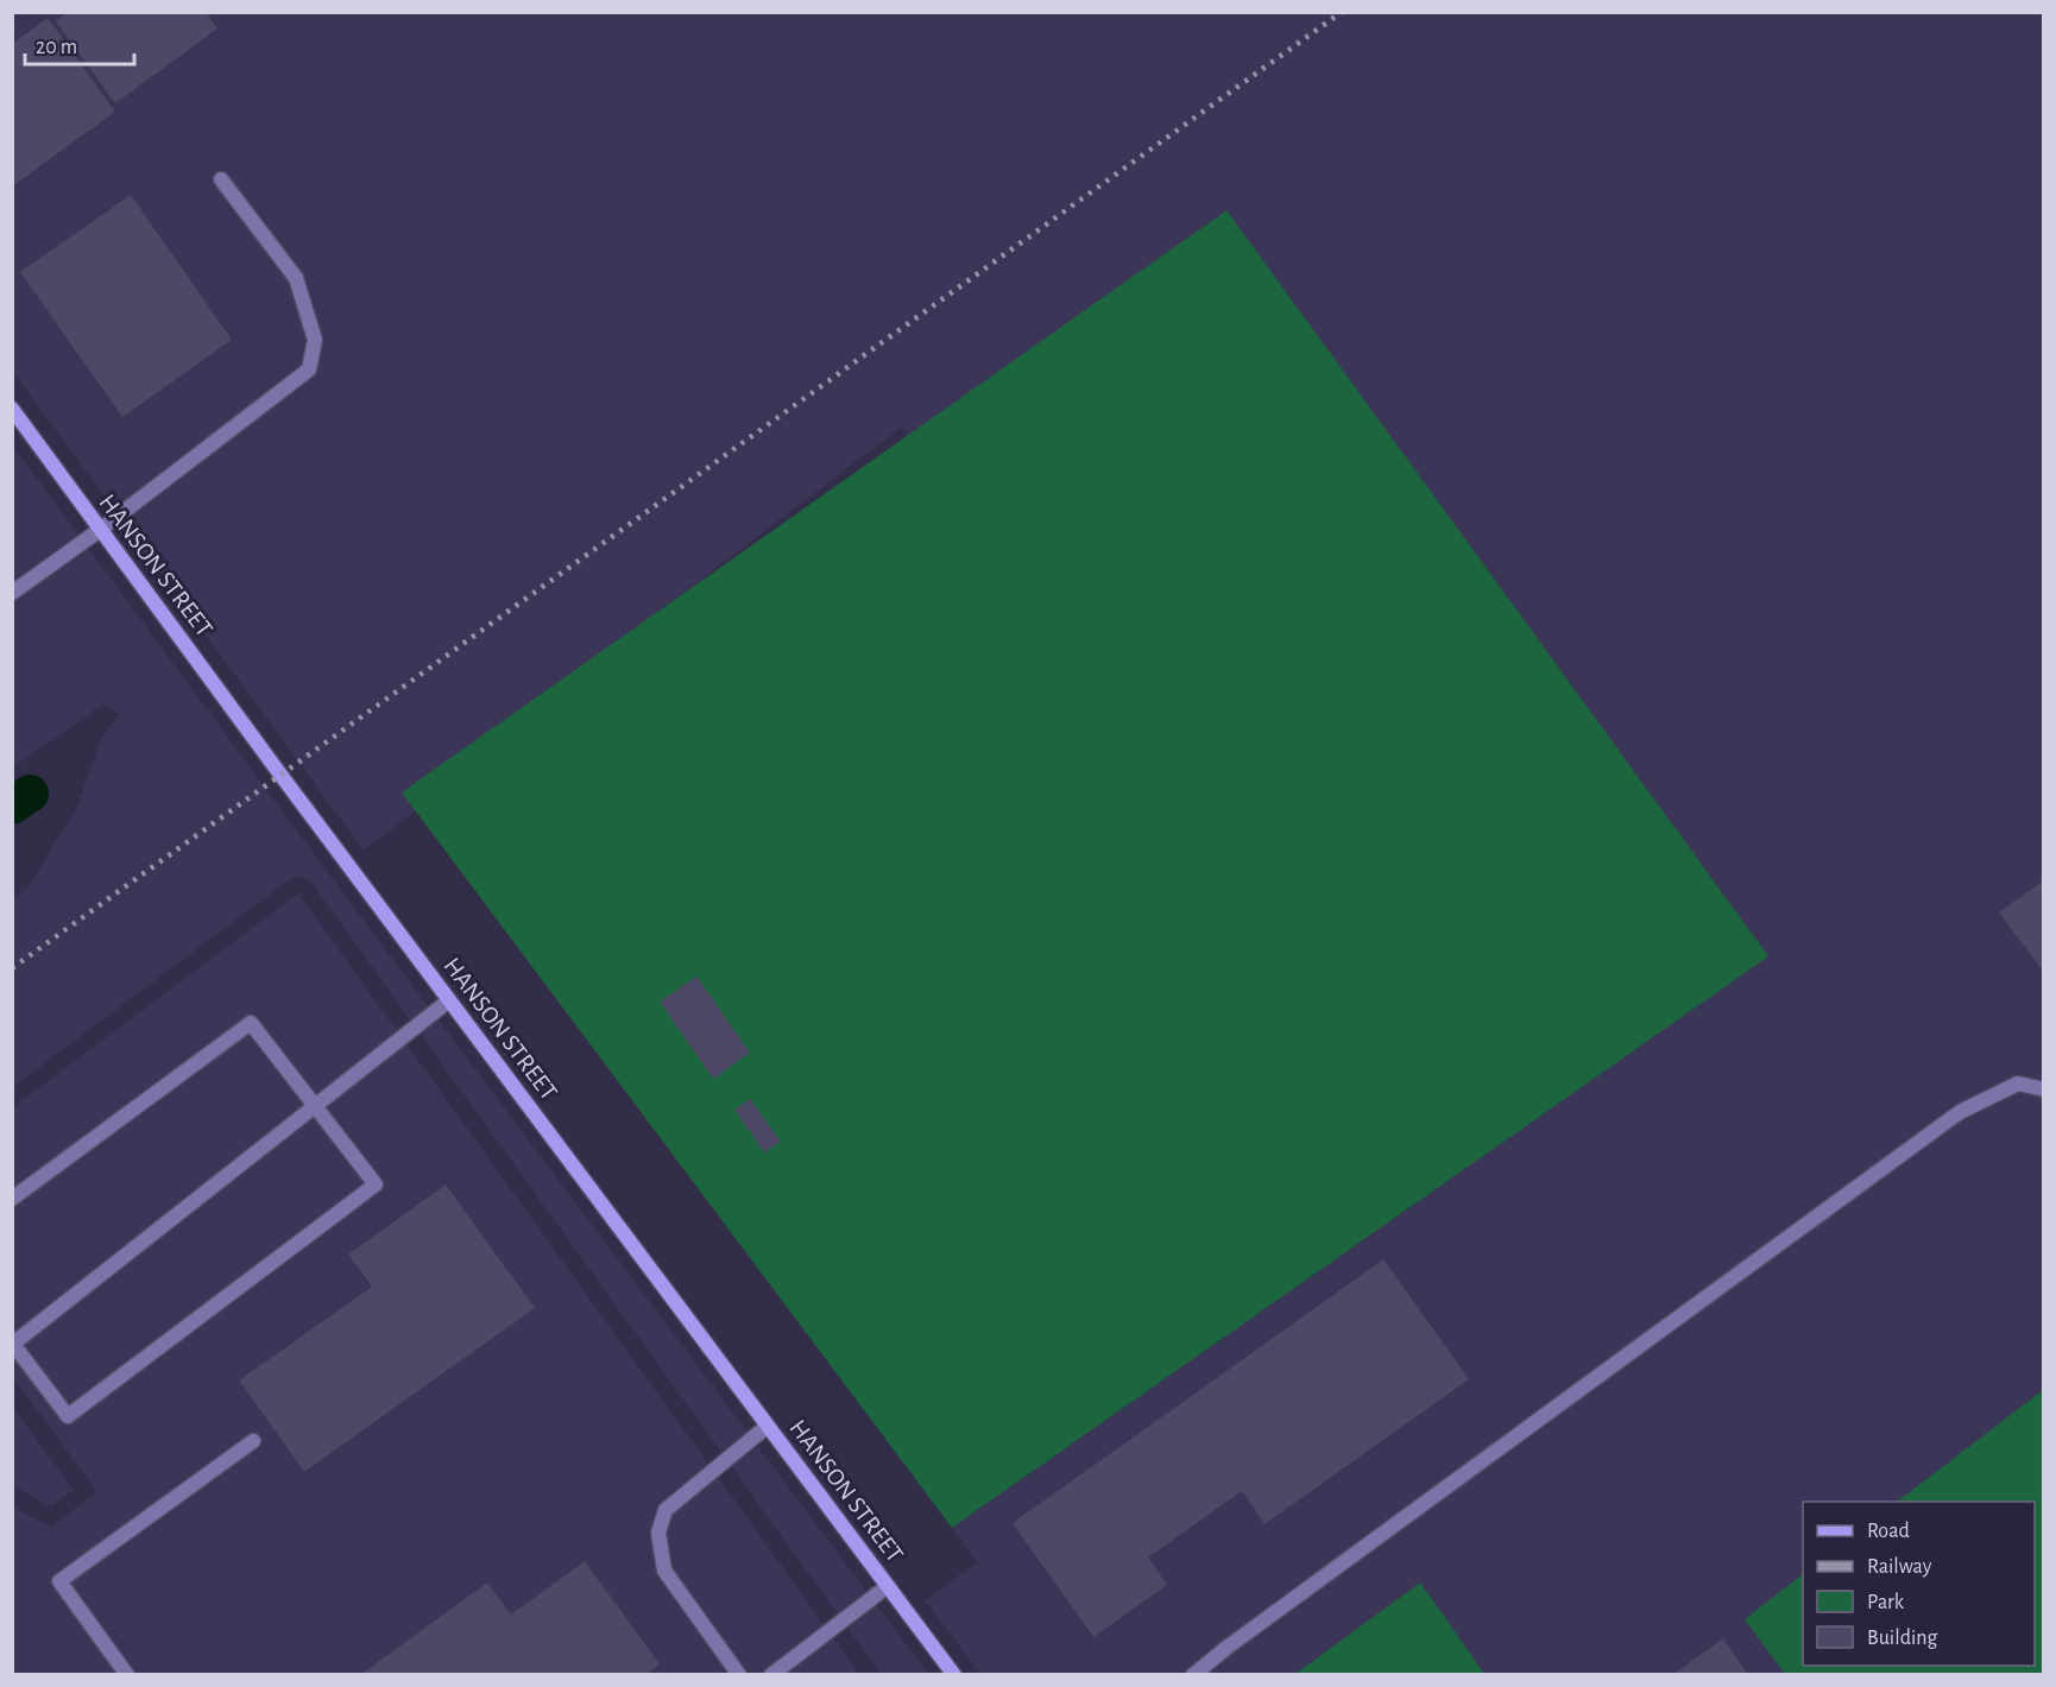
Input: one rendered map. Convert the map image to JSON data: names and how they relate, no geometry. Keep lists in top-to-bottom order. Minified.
{"streets":{"street":["HANSON STREET"]},"legend":["Road","Railway","Park","Building"],"scale_bar":"20 m"}
